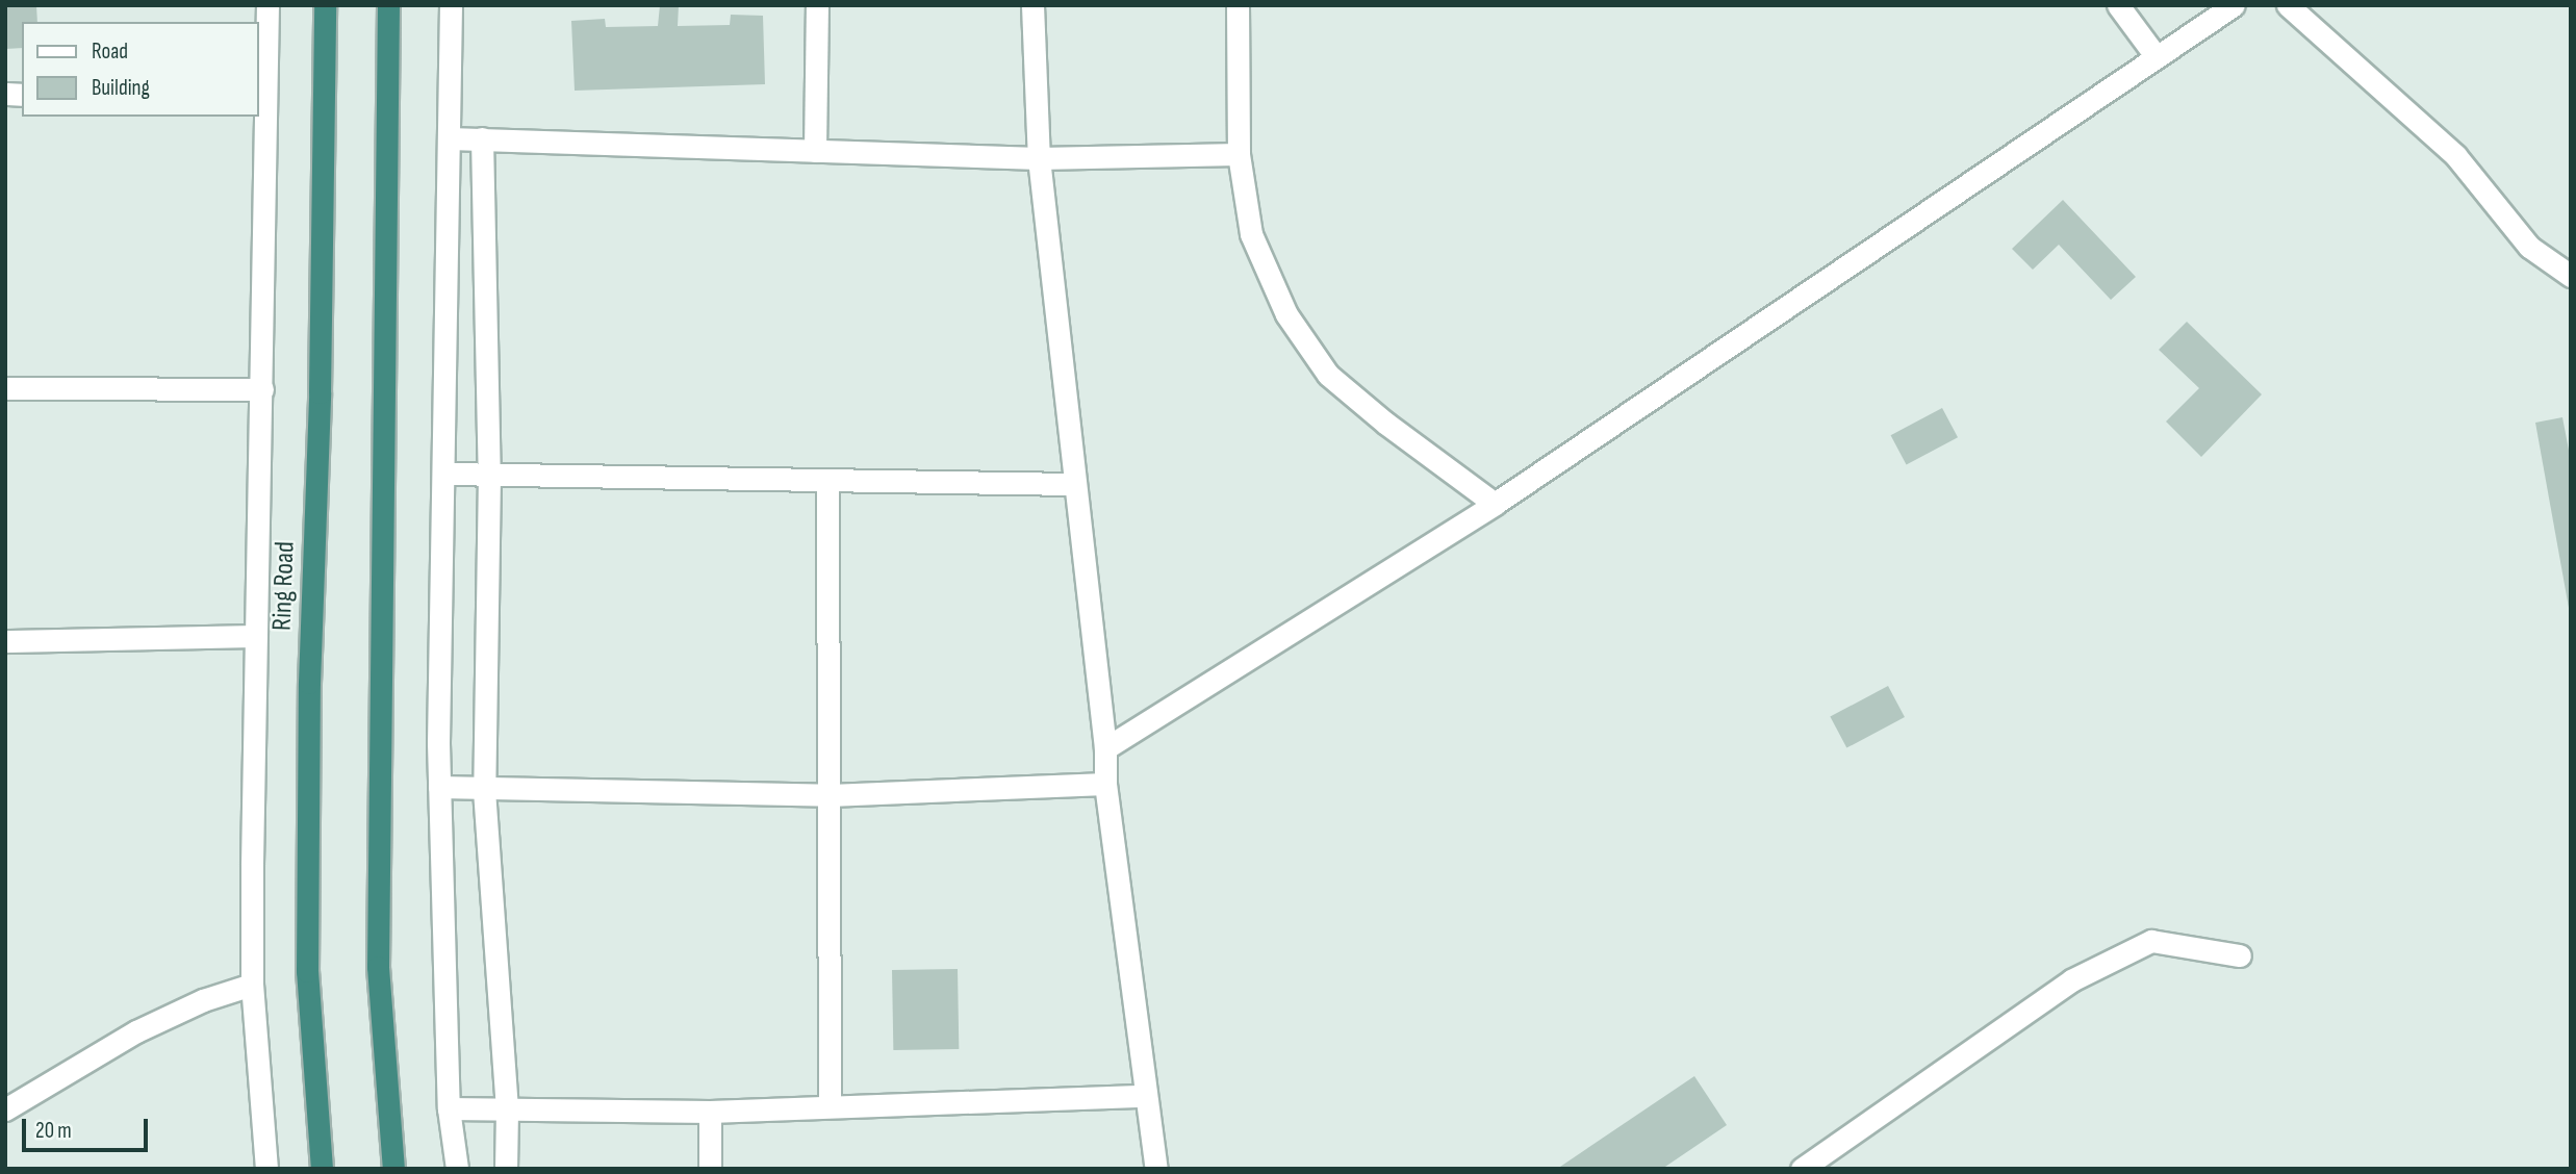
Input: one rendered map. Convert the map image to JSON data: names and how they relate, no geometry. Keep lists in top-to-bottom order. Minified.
{"streets":{"highway":["Ring Road"]},"legend":["Road","Building"],"scale_bar":"20 m"}
